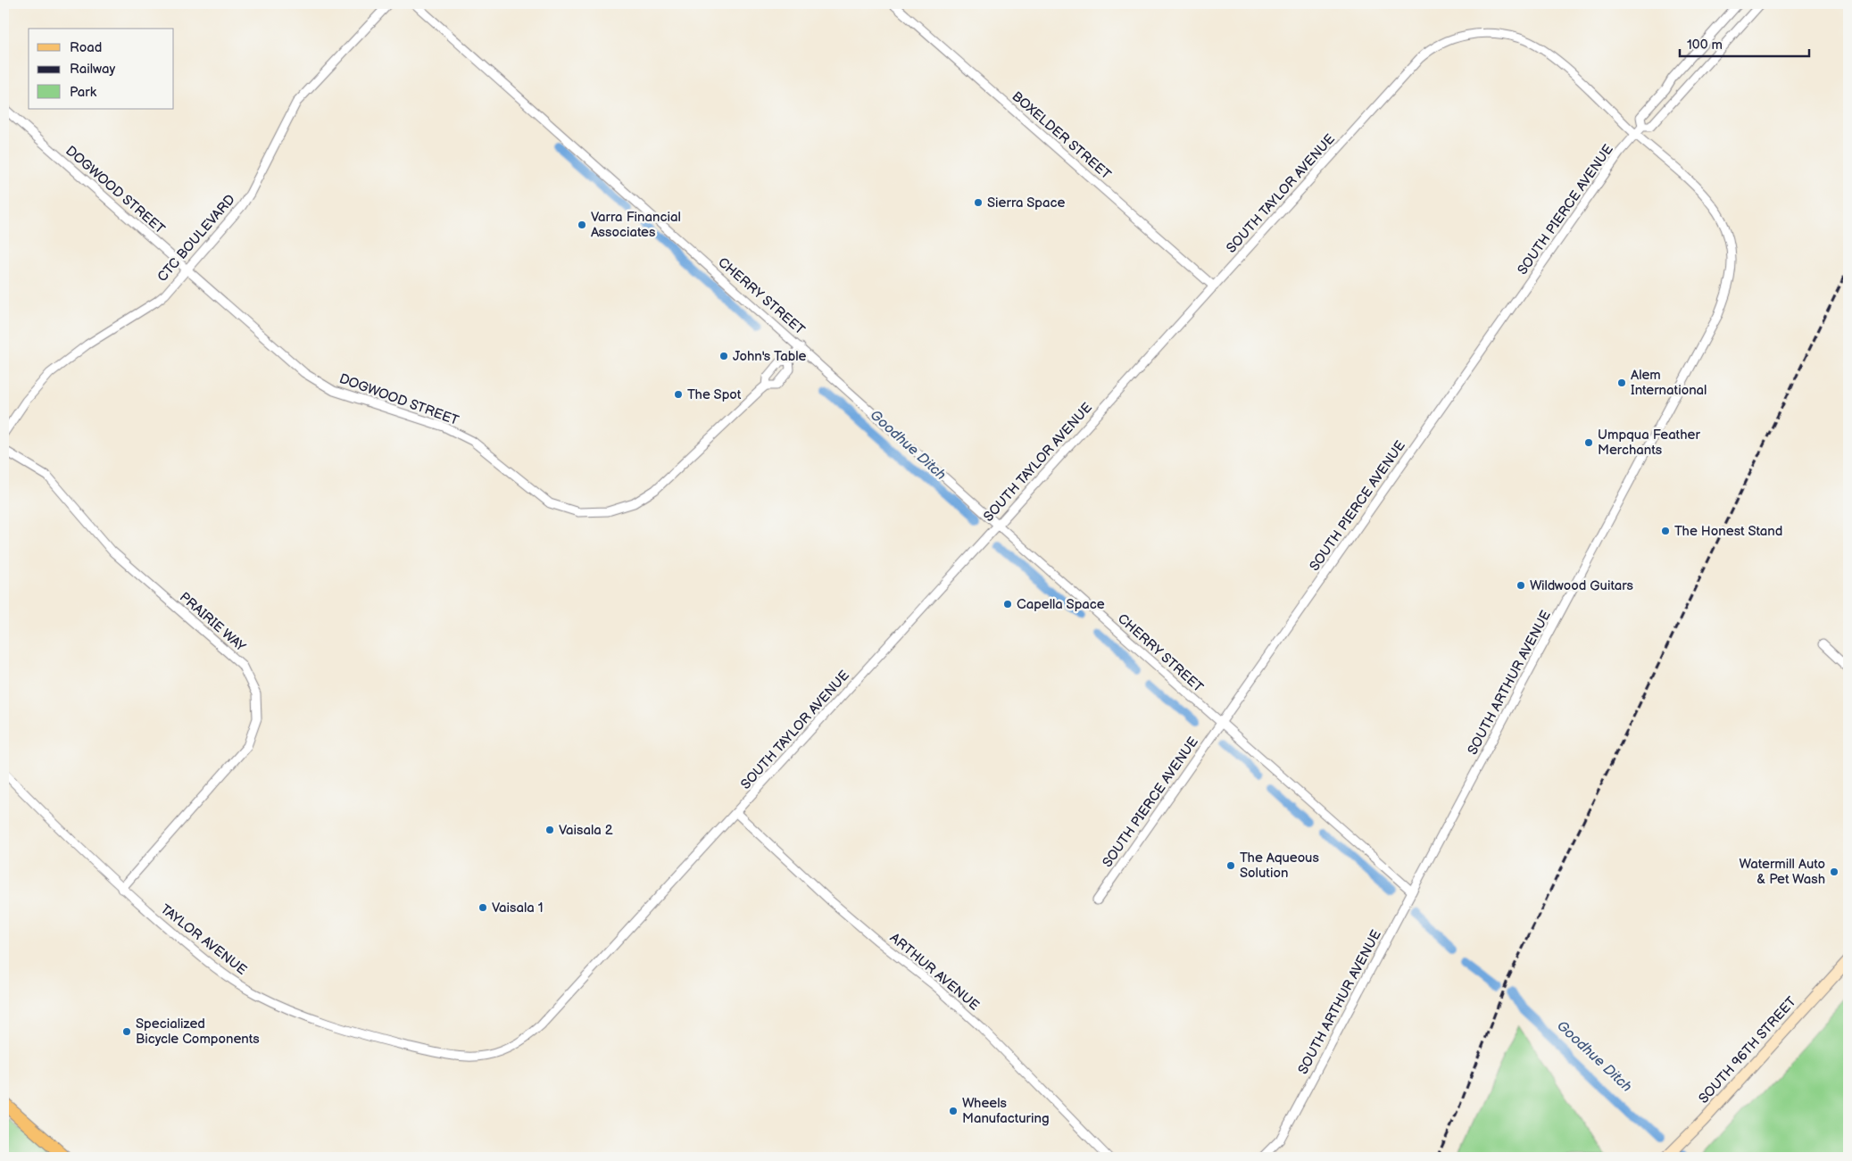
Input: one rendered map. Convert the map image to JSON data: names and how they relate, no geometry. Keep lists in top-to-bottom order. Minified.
{"streets":{"main road":["SOUTH 96TH STREET"],"street":["BOXELDER STREET","DOGWOOD STREET","SOUTH TAYLOR AVENUE","SOUTH PIERCE AVENUE","CTC BOULEVARD","CHERRY STREET","PRAIRIE WAY","SOUTH ARTHUR AVENUE","TAYLOR AVENUE","ARTHUR AVENUE"]},"crossings":[["BOXELDER STREET","SOUTH TAYLOR AVENUE"],["DOGWOOD STREET","CTC BOULEVARD"],["DOGWOOD STREET","CHERRY STREET"],["SOUTH TAYLOR AVENUE","SOUTH PIERCE AVENUE"],["SOUTH TAYLOR AVENUE","CHERRY STREET"],["SOUTH TAYLOR AVENUE","SOUTH ARTHUR AVENUE"],["SOUTH TAYLOR AVENUE","TAYLOR AVENUE"],["SOUTH TAYLOR AVENUE","ARTHUR AVENUE"],["SOUTH PIERCE AVENUE","CHERRY STREET"],["SOUTH PIERCE AVENUE","SOUTH ARTHUR AVENUE"],["CHERRY STREET","SOUTH ARTHUR AVENUE"],["PRAIRIE WAY","TAYLOR AVENUE"]],"water":["Goodhue Ditch"],"places":["Sierra Space","Varra Financial Associates","John's Table","Alem International","The Spot","Umpqua Feather Merchants","The Honest Stand","Wildwood Guitars","Capella Space","Vaisala 2","The Aqueous Solution","Watermill Auto & Pet Wash","Vaisala 1","Specialized Bicycle Components","Wheels Manufacturing"],"legend":["Road","Railway","Park"],"scale_bar":"100 m"}
